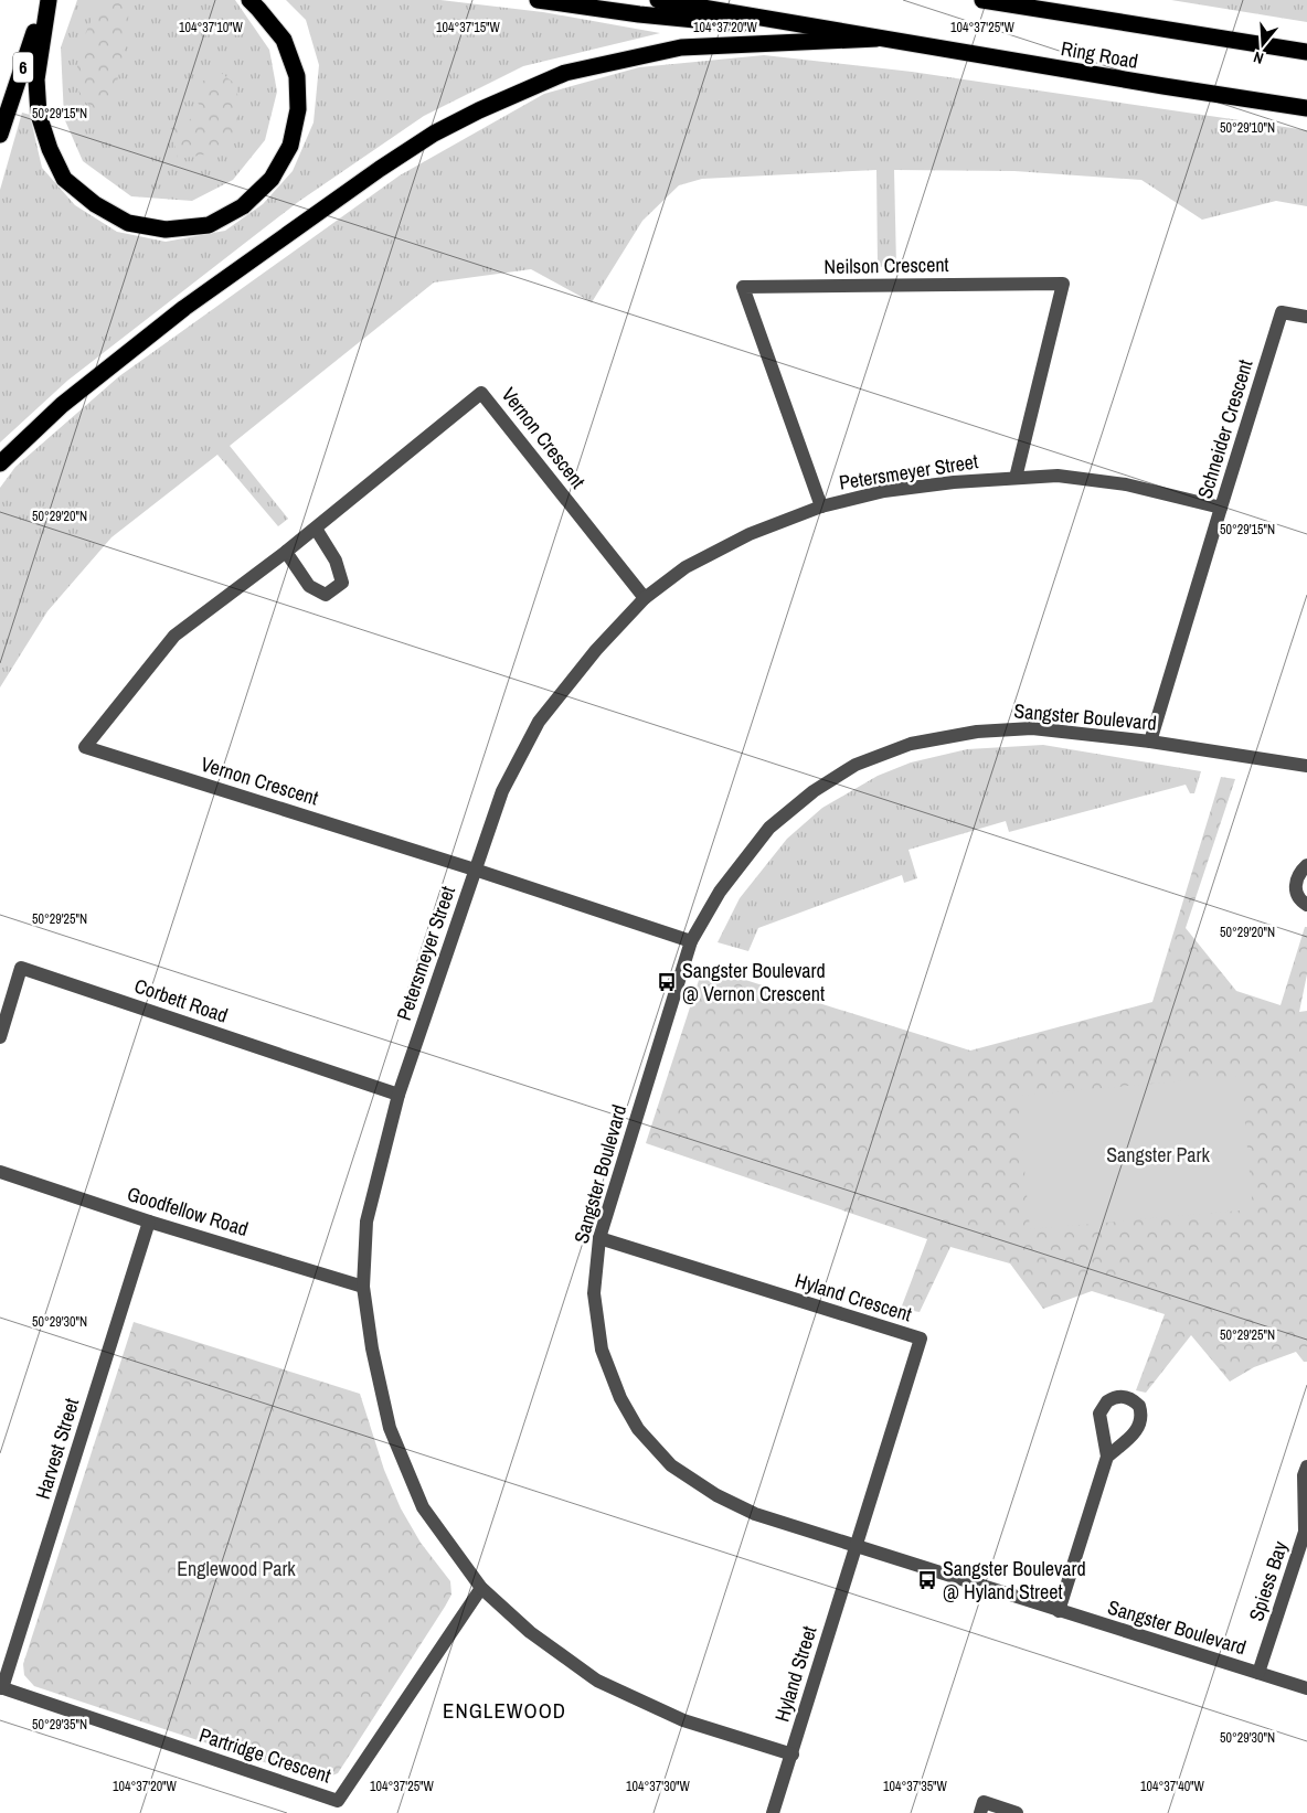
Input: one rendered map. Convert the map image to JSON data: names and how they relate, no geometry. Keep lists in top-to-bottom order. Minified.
{"streets":{"highway":["Ring Road","6"],"street":["Neilson Crescent","Schneider Crescent","Vernon Crescent","Petersmeyer Street","Sangster Boulevard","Corbett Road","Goodfellow Road","Hyland Crescent","Harvest Street","Spiess Bay","Hyland Street","Partridge Crescent"]},"crossings":[["Neilson Crescent","Petersmeyer Street"],["Schneider Crescent","Petersmeyer Street"],["Schneider Crescent","Sangster Boulevard"],["Vernon Crescent","Petersmeyer Street"],["Vernon Crescent","Sangster Boulevard"],["Petersmeyer Street","Corbett Road"],["Petersmeyer Street","Goodfellow Road"],["Petersmeyer Street","Hyland Street"],["Petersmeyer Street","Partridge Crescent"],["Sangster Boulevard","Hyland Crescent"],["Sangster Boulevard","Spiess Bay"],["Sangster Boulevard","Hyland Street"],["Goodfellow Road","Harvest Street"],["Hyland Crescent","Hyland Street"],["Harvest Street","Partridge Crescent"]],"districts":["ENGLEWOOD"],"parks":["Sangster Park","Englewood Park"],"places":{"bus stop":["Sangster Boulevard @ Vernon Crescent","Sangster Boulevard @ Hyland Street"]},"north":"bottom","coordinates":["104°37'10\"W","104°37'15\"W","104°37'20\"W","104°37'25\"W","50°29'15\"N","50°29'10\"N","50°29'20\"N","50°29'25\"N","50°29'30\"N","50°29'35\"N","104°37'30\"W","104°37'35\"W","104°37'40\"W"]}
